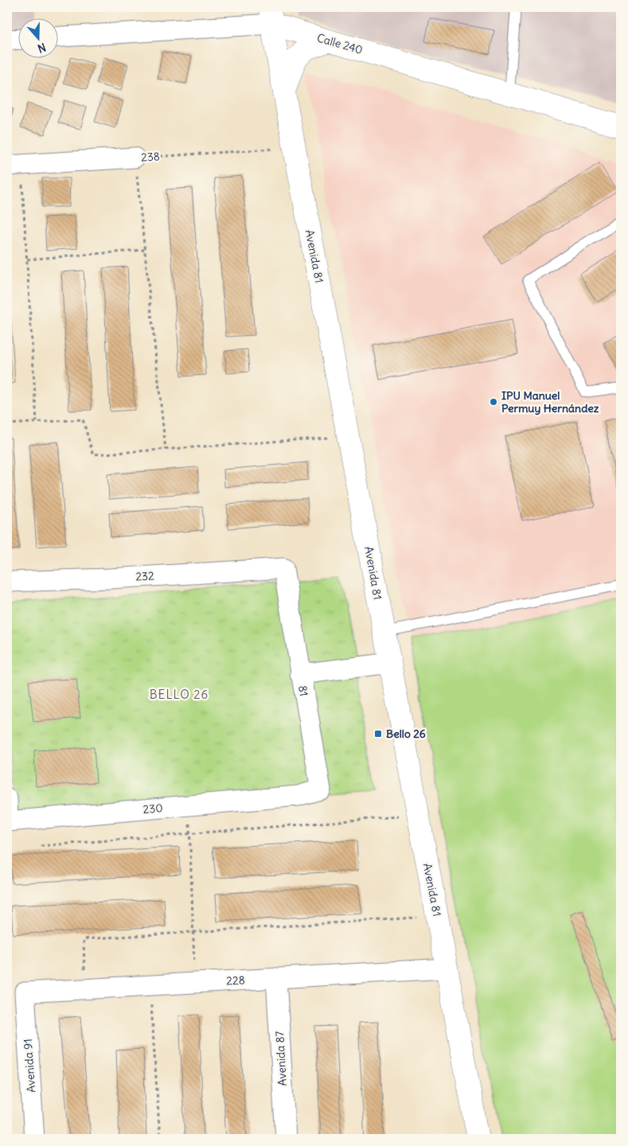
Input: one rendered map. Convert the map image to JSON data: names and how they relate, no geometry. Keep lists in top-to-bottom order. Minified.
{"streets":{"main road":["Calle 240","Avenida 81"],"street":["238","232","81","230","228","Avenida 87","Avenida 91"]},"crossings":[["Calle 240","Avenida 81"],["238","Avenida 81"],["Avenida 81","228"],["232","81"],["81","230"],["228","Avenida 87"],["228","Avenida 91"]],"districts":["BELLO 26"],"places":{"other":["IPU Manuel Permuy Hernández"],"transit":["Bello 26"]},"north":"bottom"}
